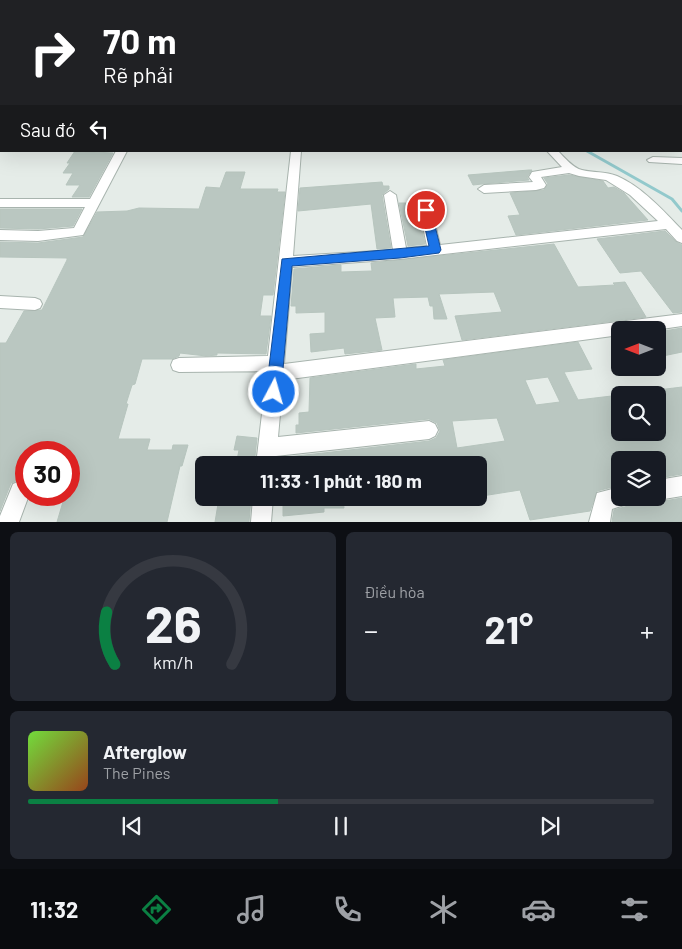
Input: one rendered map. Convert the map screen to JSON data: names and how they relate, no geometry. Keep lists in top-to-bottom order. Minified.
{"north":"left","page":{"turn":["70 m","Rẽ phải"],"then":"Sau đó","limit":"30","trip":"11:33 · 1 phút · 180 m","tile":"Điều hòa","heat":["−","21°","+"],"song":["Afterglow","The Pines"],"tabs":"11:32","gauge":["26","km/h"]}}
